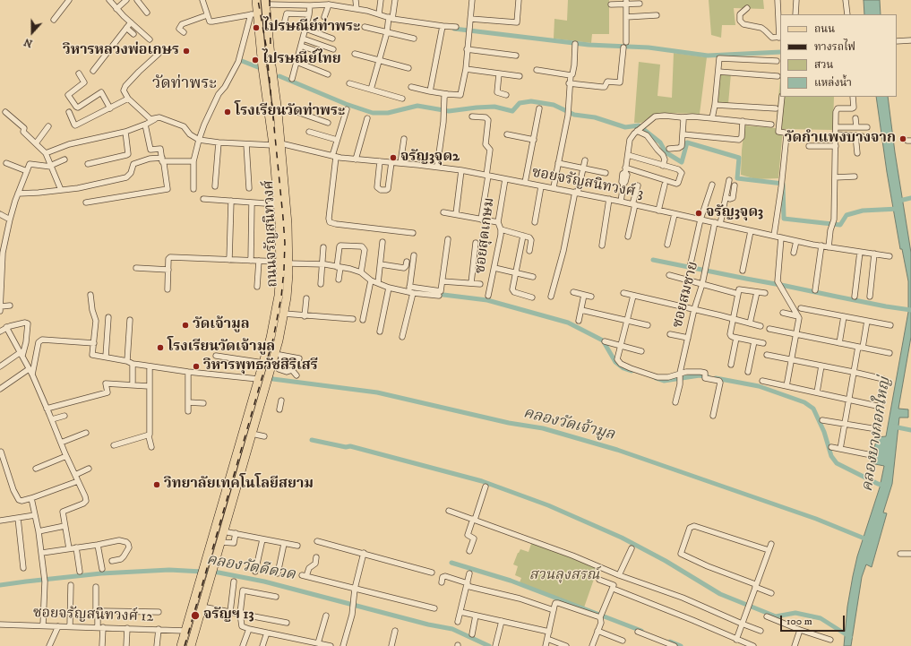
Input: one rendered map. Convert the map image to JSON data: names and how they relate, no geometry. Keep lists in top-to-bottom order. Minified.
{"streets":{"main road":["ถนนจรัญสนิทวงศ์"],"street":["ซอยจรัญสนิทวงศ์ 3","ซอยสุดเกษม","ซอยสมชาย","ซอยจรัญสนิทวงศ์ 12"]},"crossings":[["ซอยจรัญสนิทวงศ์ 3","ถนนจรัญสนิทวงศ์"],["ซอยจรัญสนิทวงศ์ 3","ซอยสุดเกษม"],["ซอยจรัญสนิทวงศ์ 3","ซอยสมชาย"],["ถนนจรัญสนิทวงศ์","ซอยจรัญสนิทวงศ์ 12"]],"districts":["วัดท่าพระ"],"water":["คลองวัดเจ้ามูล","คลองบางกอกใหญ่","คลองวัดดีดวด"],"parks":["สวนลุงสรณ์"],"places":["ไปรษณีย์ท่าพระ","วิหารหลวงพ่อเกษร","ไปรษณีย์ไทย","โรงเรียนวัดท่าพระ","วัดกำแพงบางจาก","จรัญ3จุด2","จรัญ3จุด3","วัดเจ้ามูล","โรงเรียนวัดเจ้ามูล","วิหารพุทธวัชสิริเสรี","วิทยาลัยเทคโนโลยีสยาม","จรัญฯ 13"],"legend":["ถนน","ทางรถไฟ","สวน","แหล่งน้ำ"],"scale_bar":"100 m","north":"bottom"}
